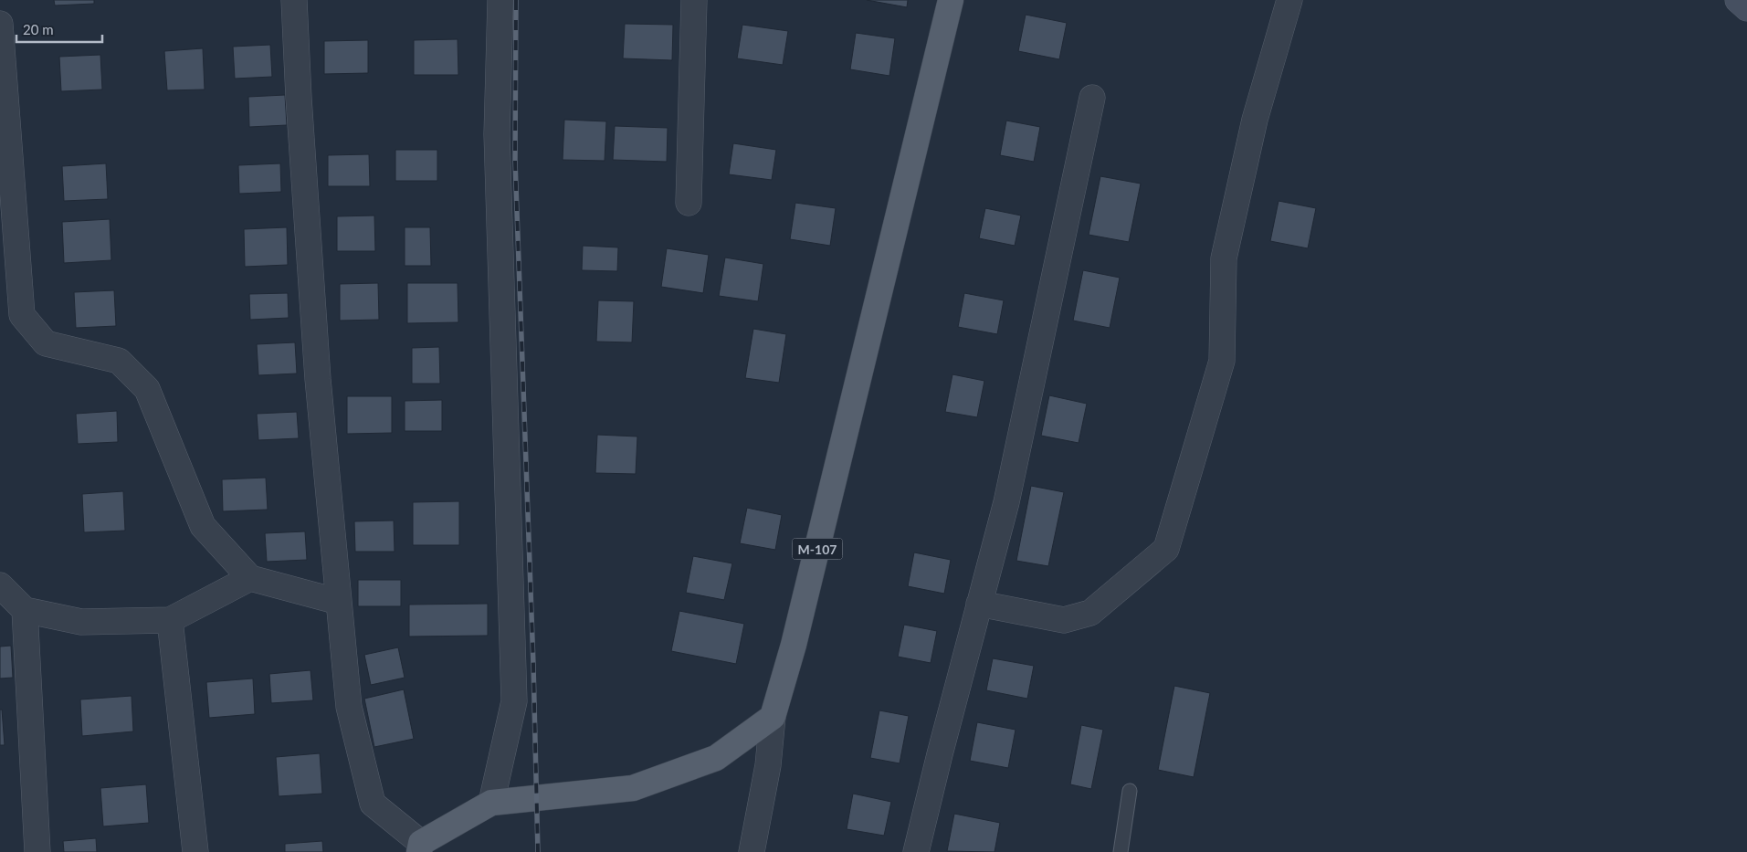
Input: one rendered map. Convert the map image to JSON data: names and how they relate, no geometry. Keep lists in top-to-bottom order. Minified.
{"streets":{"main road":["М-107"]},"scale_bar":"20 m"}
